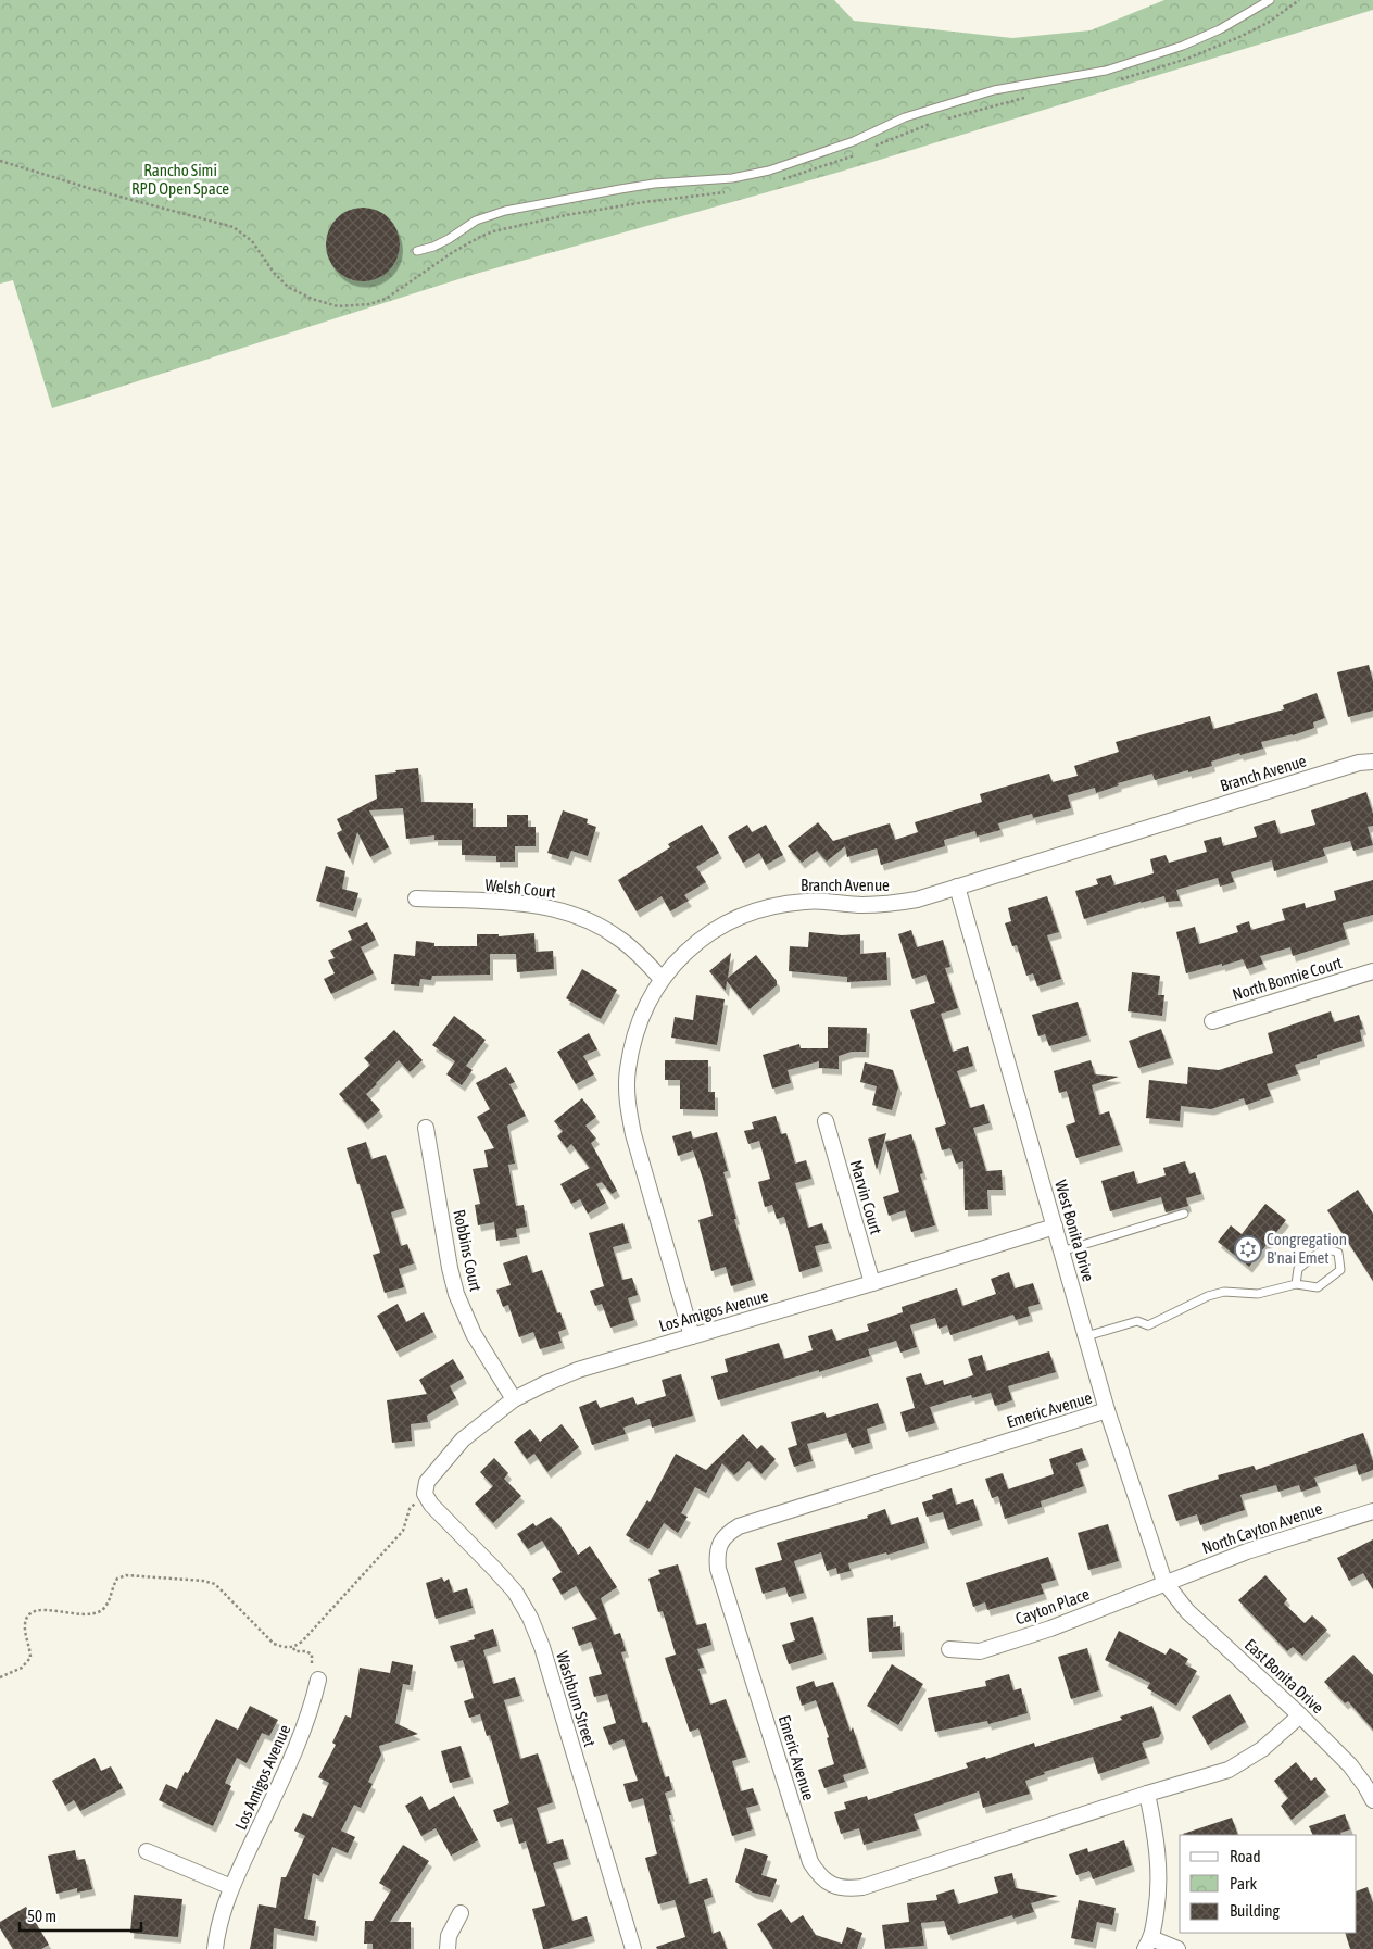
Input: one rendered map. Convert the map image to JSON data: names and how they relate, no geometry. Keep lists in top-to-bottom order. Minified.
{"streets":{"street":["Branch Avenue","Welsh Court","North Bonnie Court","Marvin Court","West Bonita Drive","Robbins Court","Los Amigos Avenue","Emeric Avenue","North Cayton Avenue","Cayton Place","East Bonita Drive","Washburn Street"]},"crossings":[["Branch Avenue","Welsh Court"],["Branch Avenue","West Bonita Drive"],["Branch Avenue","Los Amigos Avenue"],["Marvin Court","Los Amigos Avenue"],["West Bonita Drive","Los Amigos Avenue"],["West Bonita Drive","Emeric Avenue"],["West Bonita Drive","North Cayton Avenue"],["West Bonita Drive","Cayton Place"],["West Bonita Drive","East Bonita Drive"],["Robbins Court","Los Amigos Avenue"],["Los Amigos Avenue","Washburn Street"],["Emeric Avenue","East Bonita Drive"],["North Cayton Avenue","Cayton Place"],["North Cayton Avenue","East Bonita Drive"],["Cayton Place","East Bonita Drive"]],"parks":["Rancho Simi RPD Open Space"],"places":{"synagogue":["Congregation B'nai Emet"]},"legend":["Road","Park","Building"],"scale_bar":"50 m"}
